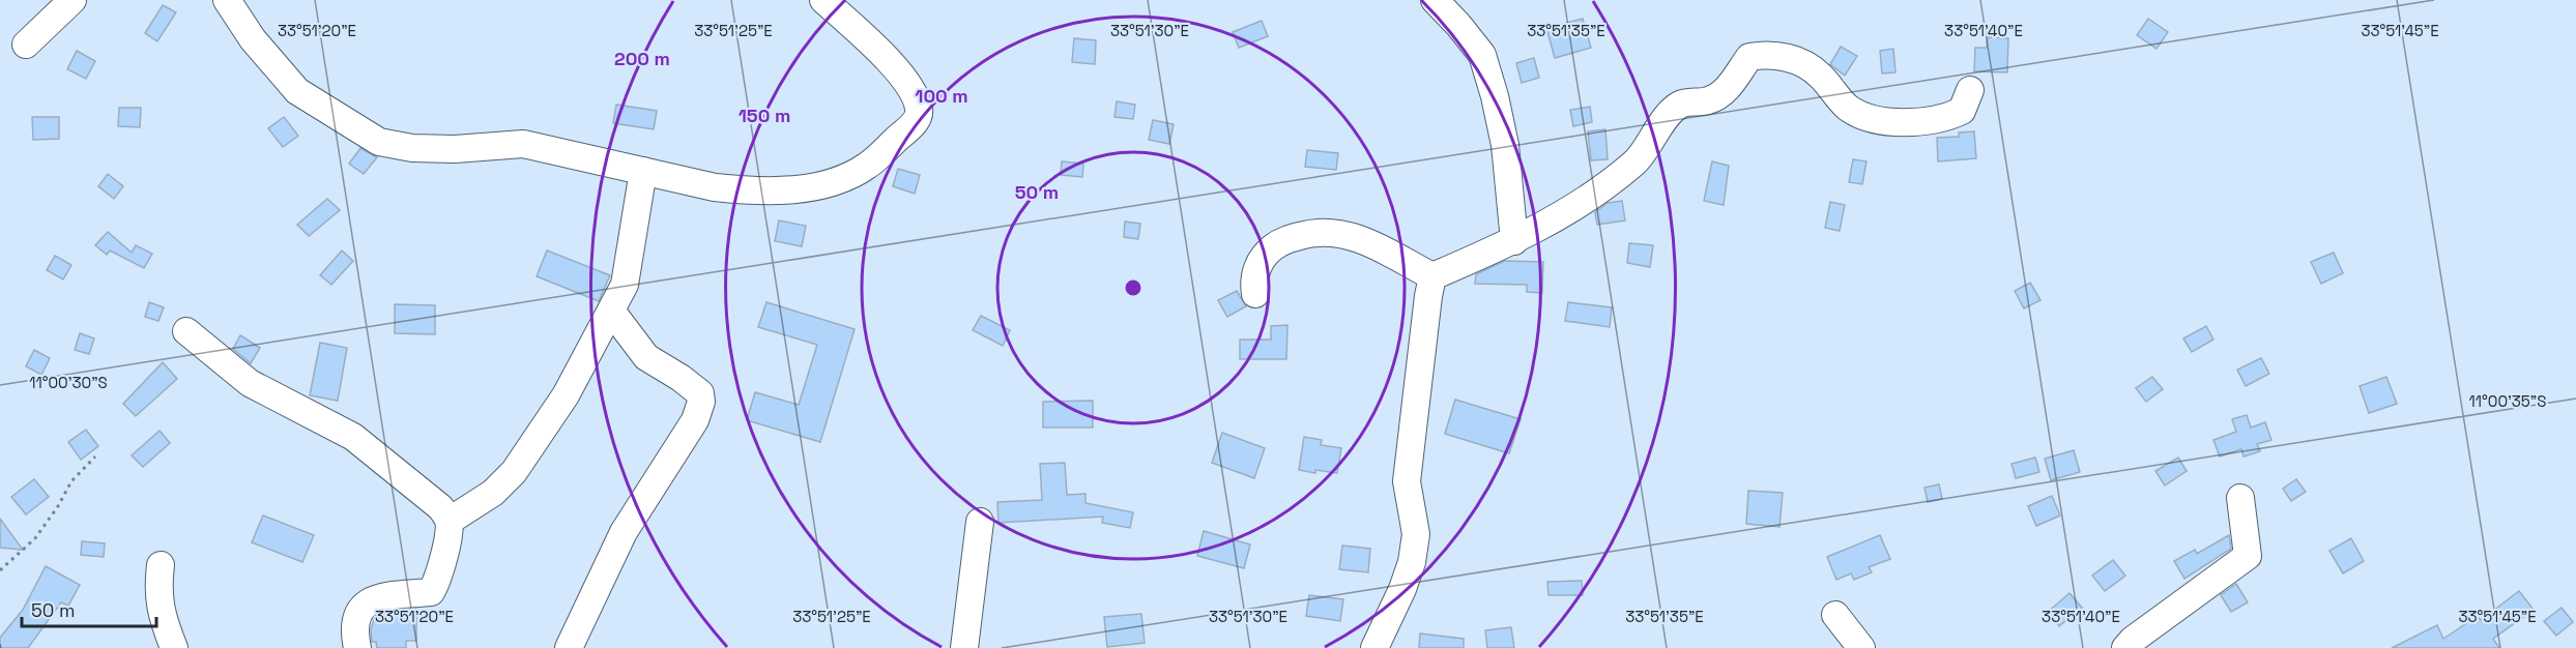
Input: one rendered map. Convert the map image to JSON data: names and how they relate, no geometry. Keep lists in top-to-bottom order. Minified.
{"scale_bar":"50 m","coordinates":["33°51'40\"E","33°51'45\"E","33°51'20\"E","33°51'25\"E","33°51'30\"E","33°51'35\"E","11°00'30\"S","11°00'35\"S"],"rings":["200 m","100 m","150 m","50 m"]}
